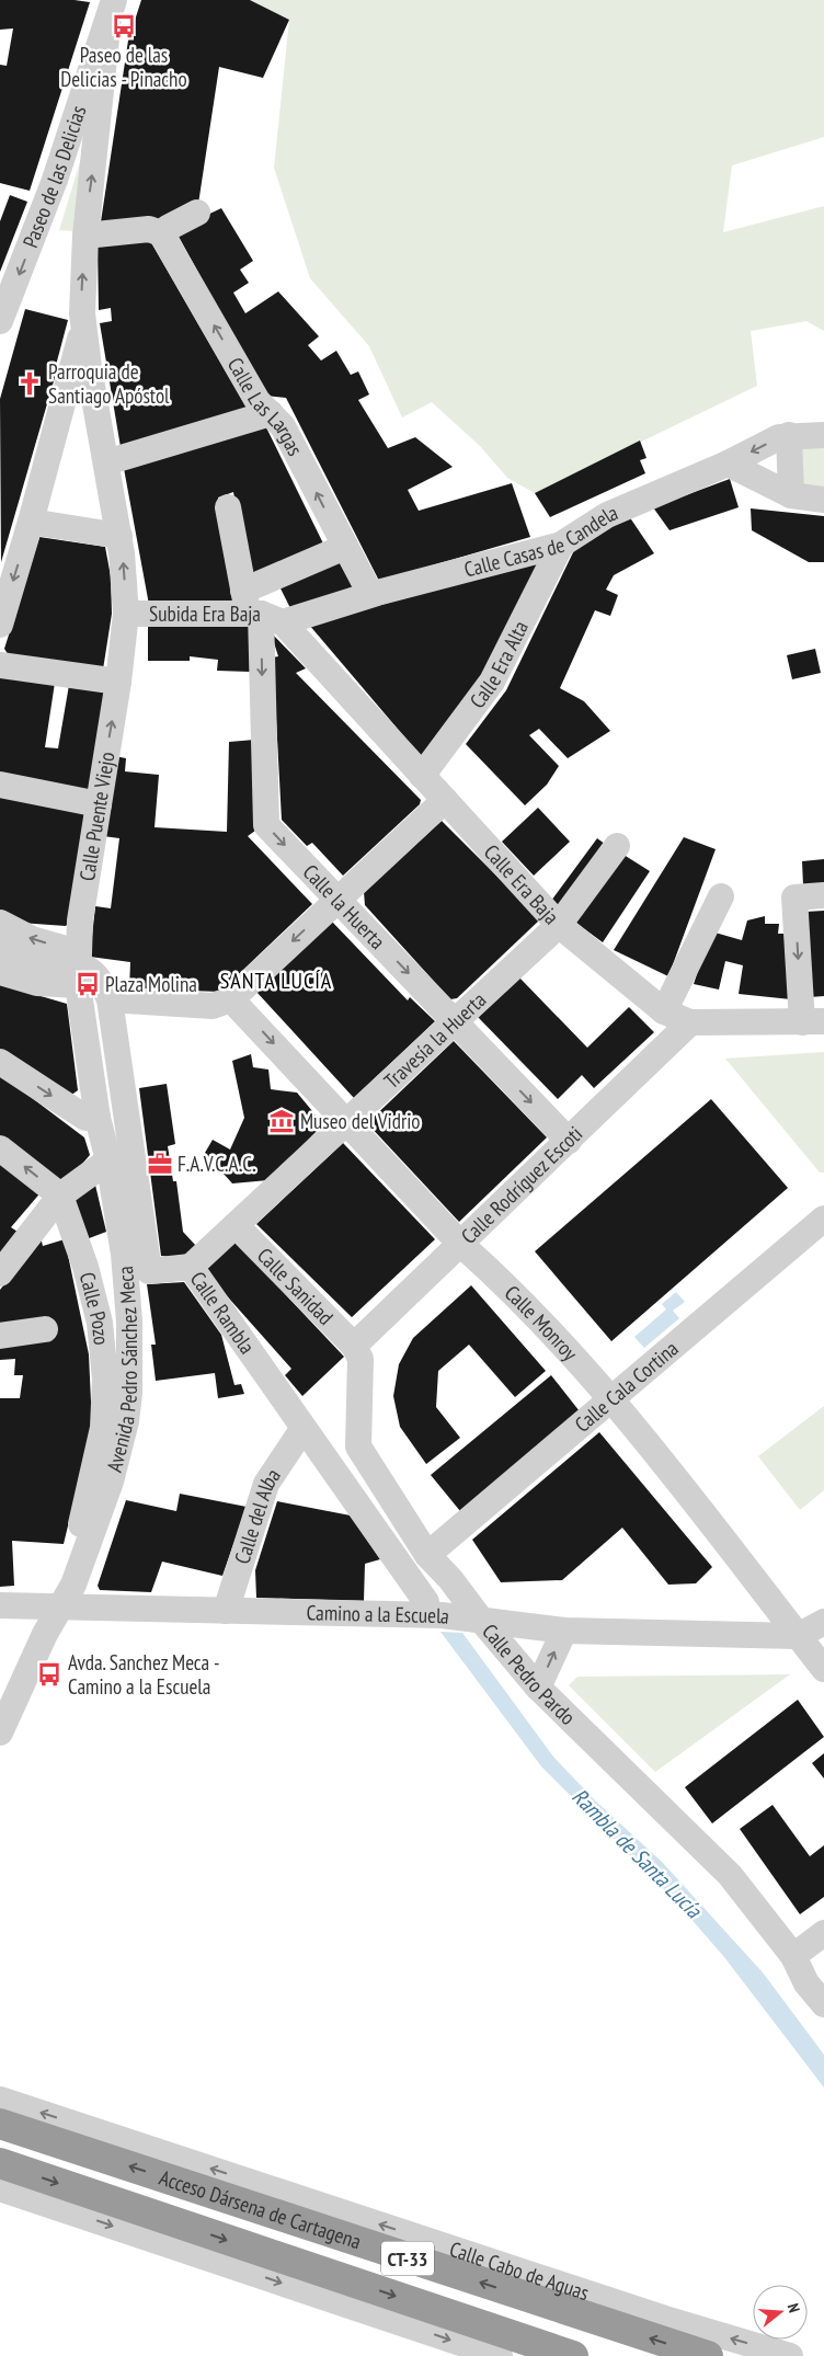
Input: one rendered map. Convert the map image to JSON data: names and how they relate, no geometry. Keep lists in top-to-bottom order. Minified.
{"streets":{"highway":["Acceso Dársena de Cartagena","CT-33"],"street":["Paseo de las Delicias","Calle Las Largas","Calle Casas de Candela","Subida Era Baja","Calle Era Alta","Calle Puente Viejo","Calle Era Baja","Calle la Huerta","Travesía la Huerta","Calle Rodríguez Escoti","Calle Sanidad","Calle Pozo","Calle Rambla","Calle Monroy","Avenida Pedro Sánchez Meca","Calle Cala Cortina","Calle del Alba","Camino a la Escuela","Calle Pedro Pardo","Calle Cabo de Aguas"]},"crossings":[["Paseo de las Delicias","Calle Puente Viejo"],["Calle Las Largas","Calle Casas de Candela"],["Calle Casas de Candela","Subida Era Baja"],["Calle Casas de Candela","Calle Era Alta"],["Calle Casas de Candela","Calle Era Baja"],["Calle Casas de Candela","Calle la Huerta"],["Subida Era Baja","Calle Puente Viejo"],["Subida Era Baja","Calle Era Baja"],["Subida Era Baja","Calle la Huerta"],["Calle Era Alta","Calle Era Baja"],["Calle Puente Viejo","Calle Rambla"],["Calle Puente Viejo","Avenida Pedro Sánchez Meca"],["Calle Era Baja","Calle la Huerta"],["Calle Era Baja","Travesía la Huerta"],["Calle Era Baja","Calle Rodríguez Escoti"],["Calle la Huerta","Travesía la Huerta"],["Calle la Huerta","Calle Rodríguez Escoti"],["Travesía la Huerta","Calle Sanidad"],["Travesía la Huerta","Calle Rambla"],["Travesía la Huerta","Calle Monroy"],["Calle Rodríguez Escoti","Calle Sanidad"],["Calle Rodríguez Escoti","Calle Monroy"],["Calle Rodríguez Escoti","Calle Pedro Pardo"],["Calle Sanidad","Calle Pedro Pardo"],["Calle Pozo","Avenida Pedro Sánchez Meca"],["Calle Rambla","Avenida Pedro Sánchez Meca"],["Calle Rambla","Calle del Alba"],["Calle Monroy","Calle Cala Cortina"],["Calle Monroy","Camino a la Escuela"],["Avenida Pedro Sánchez Meca","Camino a la Escuela"],["Calle Cala Cortina","Calle Pedro Pardo"],["Calle del Alba","Camino a la Escuela"],["Camino a la Escuela","Calle Pedro Pardo"]],"one_way":["Calle Las Largas","Calle la Huerta"],"districts":["SANTA LUCÍA"],"water":["Rambla de Santa Lucía"],"places":{"bus stop":["Paseo de las Delicias - Pinacho","Plaza Molina","Avda. Sanchez Meca - Camino a la Escuela"],"church":["Parroquia de Santiago Apóstol"],"museum":["Museo del Vidrio"],"office":["F.A.V.C.A.C."]},"north":"right"}
